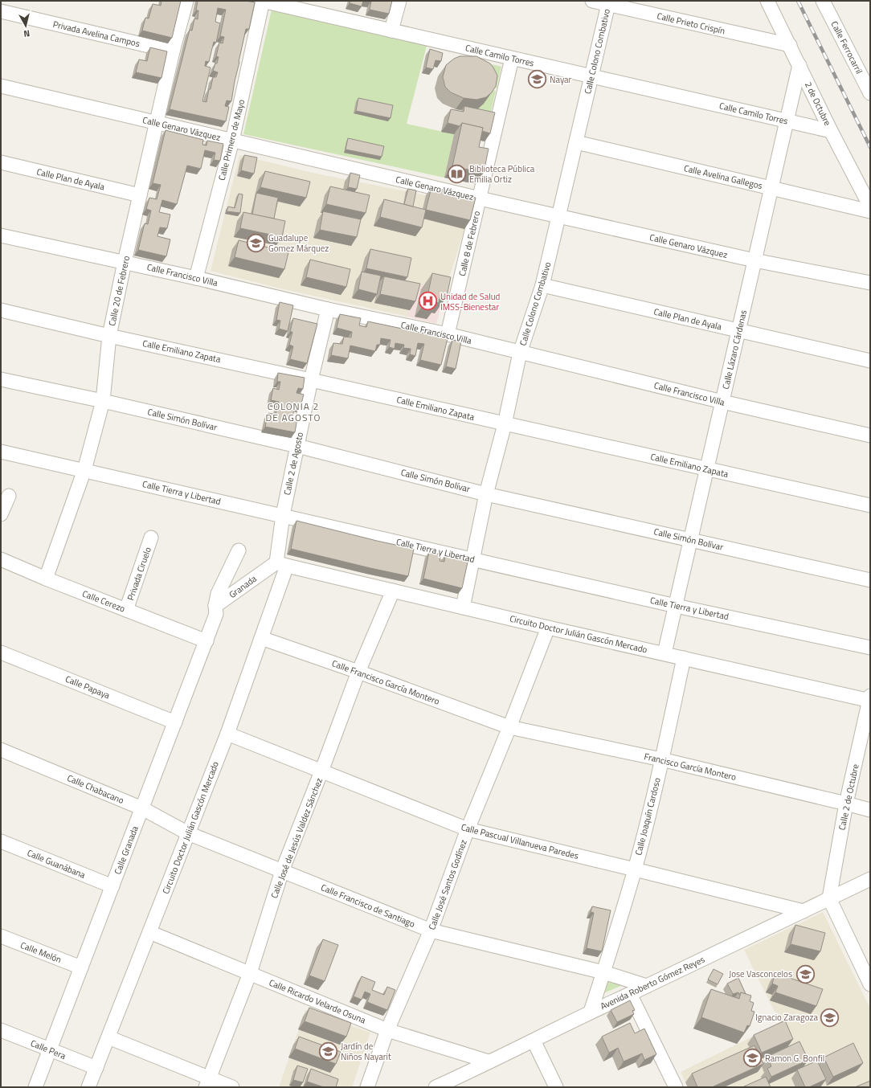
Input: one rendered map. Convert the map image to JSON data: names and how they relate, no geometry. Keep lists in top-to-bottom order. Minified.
{"streets":{"street":["Calle Prieto Crispín","Privada Avelina Campos","Calle Ferrocarril","Calle Colono Combativo","Calle Camilo Torres","2 de Octubre","Calle Genaro Vázquez","Calle Primero de Mayo","Calle Avelina Gallegos","Calle Plan de Ayala","Calle 8 de Febrero","Calle Francisco Villa","Calle 20 de Febrero","Calle Lázaro Cárdenas","Calle Emiliano Zapata","Calle Simón Bolívar","Calle 2 de Agosto","Calle Tierra y Libertad","Privada Ciruelo","Granada","Calle Cerezo","Circuito Doctor Julián Gascón Mercado","Calle Francisco García Montero","Calle Papaya","Francisco García Montero","Calle Chabacano","Calle 2 de Octubre","Calle Joaquín Cardoso","Calle José de Jesús Valdez Sánchez","Calle Pascual Villanueva Paredes","Calle Granada","Calle Guanábana","Calle José Santos Godínez","Calle Francisco de Santiago","Calle Melón","Avenida Roberto Gómez Reyes","Calle Ricardo Velarde Osuna","Calle Pera"]},"crossings":[["Calle Prieto Crispín","Calle Colono Combativo"],["Calle Prieto Crispín","2 de Octubre"],["Privada Avelina Campos","Calle 20 de Febrero"],["Calle Colono Combativo","Calle Camilo Torres"],["Calle Colono Combativo","Calle Genaro Vázquez"],["Calle Colono Combativo","Calle Avelina Gallegos"],["Calle Colono Combativo","Calle Plan de Ayala"],["Calle Colono Combativo","Calle Francisco Villa"],["Calle Colono Combativo","Calle Emiliano Zapata"],["Calle Colono Combativo","Calle Simón Bolívar"],["Calle Colono Combativo","Calle Tierra y Libertad"],["Calle Colono Combativo","Circuito Doctor Julián Gascón Mercado"],["Calle Camilo Torres","2 de Octubre"],["Calle Camilo Torres","Calle Primero de Mayo"],["Calle Camilo Torres","Calle 8 de Febrero"],["Calle Camilo Torres","Calle Lázaro Cárdenas"],["2 de Octubre","Calle Lázaro Cárdenas"],["Calle Genaro Vázquez","Calle Primero de Mayo"],["Calle Genaro Vázquez","Calle 8 de Febrero"],["Calle Genaro Vázquez","Calle 20 de Febrero"],["Calle Genaro Vázquez","Calle Lázaro Cárdenas"],["Calle Primero de Mayo","Calle Francisco Villa"],["Calle Avelina Gallegos","Calle Lázaro Cárdenas"],["Calle Plan de Ayala","Calle 20 de Febrero"],["Calle Plan de Ayala","Calle Lázaro Cárdenas"],["Calle 8 de Febrero","Calle Francisco Villa"],["Calle Francisco Villa","Calle 20 de Febrero"],["Calle Francisco Villa","Calle Lázaro Cárdenas"],["Calle Francisco Villa","Calle 2 de Agosto"],["Calle 20 de Febrero","Calle Emiliano Zapata"],["Calle 20 de Febrero","Calle Simón Bolívar"],["Calle 20 de Febrero","Calle Tierra y Libertad"],["Calle 20 de Febrero","Calle Cerezo"],["Calle Lázaro Cárdenas","Calle Emiliano Zapata"],["Calle Lázaro Cárdenas","Calle Simón Bolívar"],["Calle Lázaro Cárdenas","Calle Tierra y Libertad"],["Calle Lázaro Cárdenas","Circuito Doctor Julián Gascón Mercado"],["Calle Emiliano Zapata","Calle 2 de Agosto"],["Calle Simón Bolívar","Calle 2 de Agosto"],["Calle 2 de Agosto","Calle Tierra y Libertad"],["Calle 2 de Agosto","Granada"],["Calle 2 de Agosto","Circuito Doctor Julián Gascón Mercado"],["Privada Ciruelo","Calle Cerezo"],["Granada","Circuito Doctor Julián Gascón Mercado"],["Granada","Calle Granada"],["Calle Cerezo","Calle Granada"],["Circuito Doctor Julián Gascón Mercado","Calle Francisco García Montero"],["Circuito Doctor Julián Gascón Mercado","Calle Chabacano"],["Circuito Doctor Julián Gascón Mercado","Calle 2 de Octubre"],["Circuito Doctor Julián Gascón Mercado","Calle Joaquín Cardoso"],["Circuito Doctor Julián Gascón Mercado","Calle José de Jesús Valdez Sánchez"],["Circuito Doctor Julián Gascón Mercado","Calle Pascual Villanueva Paredes"],["Circuito Doctor Julián Gascón Mercado","Calle José Santos Godínez"],["Circuito Doctor Julián Gascón Mercado","Calle Francisco de Santiago"],["Circuito Doctor Julián Gascón Mercado","Calle Ricardo Velarde Osuna"],["Circuito Doctor Julián Gascón Mercado","Calle Pera"],["Calle Francisco García Montero","Francisco García Montero"],["Calle Francisco García Montero","Calle José de Jesús Valdez Sánchez"],["Calle Francisco García Montero","Calle José Santos Godínez"],["Calle Papaya","Calle Granada"],["Francisco García Montero","Calle 2 de Octubre"],["Francisco García Montero","Calle Joaquín Cardoso"],["Francisco García Montero","Calle José Santos Godínez"],["Calle Chabacano","Calle Granada"],["Calle Chabacano","Calle Francisco de Santiago"],["Calle 2 de Octubre","Avenida Roberto Gómez Reyes"],["Calle Joaquín Cardoso","Calle Pascual Villanueva Paredes"],["Calle Joaquín Cardoso","Calle Francisco de Santiago"],["Calle Joaquín Cardoso","Avenida Roberto Gómez Reyes"],["Calle José de Jesús Valdez Sánchez","Calle Pascual Villanueva Paredes"],["Calle José de Jesús Valdez Sánchez","Calle Francisco de Santiago"],["Calle José de Jesús Valdez Sánchez","Calle Ricardo Velarde Osuna"],["Calle Pascual Villanueva Paredes","Calle José Santos Godínez"],["Calle Pascual Villanueva Paredes","Avenida Roberto Gómez Reyes"],["Calle Granada","Calle Guanábana"],["Calle Granada","Calle Melón"],["Calle Granada","Calle Pera"],["Calle José Santos Godínez","Calle Francisco de Santiago"],["Calle José Santos Godínez","Calle Ricardo Velarde Osuna"],["Calle Francisco de Santiago","Avenida Roberto Gómez Reyes"],["Avenida Roberto Gómez Reyes","Calle Ricardo Velarde Osuna"]],"districts":["COLONIA 2 DE AGOSTO"],"places":{"school or university":["Nayar","Guadalupe Gomez Márquez","Jose Vasconcelos","Ignacio Zaragoza","Jardín de Niños Nayarit","Ramon G. Bonfil"],"library":["Biblioteca Pública Emilia Ortiz"],"hospital":["Unidad de Salud IMSS-Bienestar"]},"north":"bottom"}
